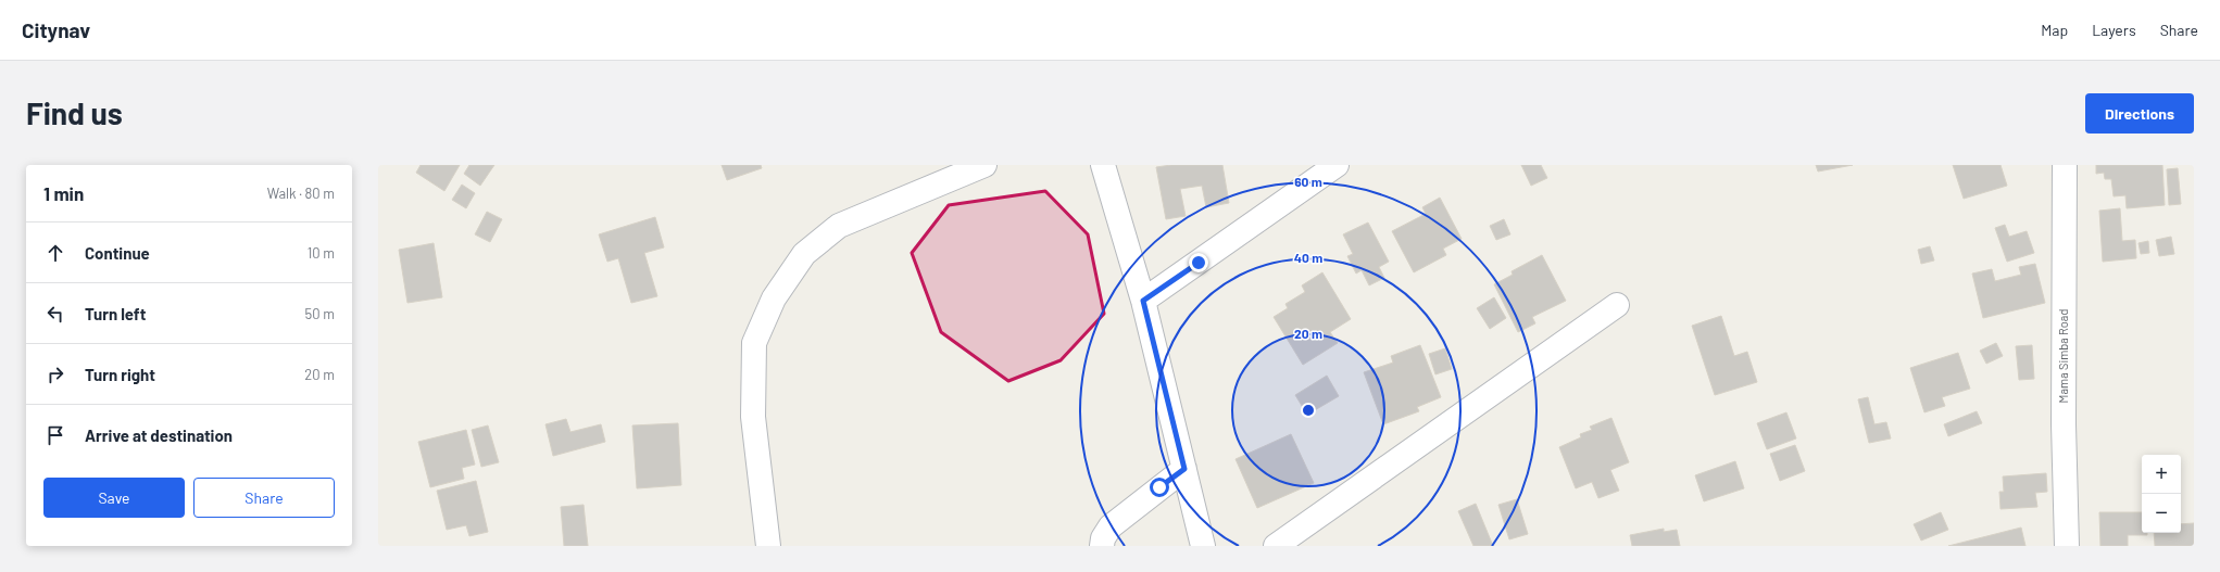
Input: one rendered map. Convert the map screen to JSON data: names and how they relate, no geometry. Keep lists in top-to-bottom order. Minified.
{"streets":{"street":["Mama Simba Road"]},"page":{"header":"Citynav","nav":["Map","Layers","Share"],"buttons":["Directions",["Save","Share"]],"title":"Find us","heading":["1 min","Walk · 80 m"],"list":[["Continue","10 m"],["Turn left","50 m"],["Turn right","20 m"],"Arrive at destination"],"map_buttons":["+","−"]},"rings":["60 m","40 m","20 m"]}
